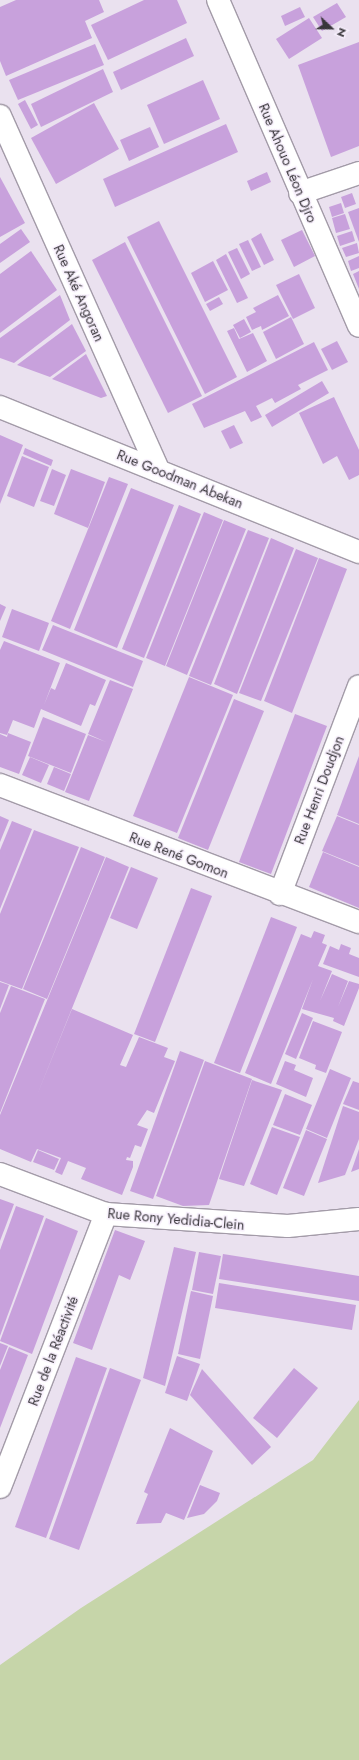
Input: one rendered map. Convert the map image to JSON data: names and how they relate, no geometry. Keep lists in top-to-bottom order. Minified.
{"streets":{"street":["Rue Ahouo Léon Djro","Rue Aké Angoran","Rue Goodman Abekan","Rue Henri Doudjon","Rue René Gomon","Rue Rony Yedidia-Clein","Rue de la Réactivité"]},"crossings":[["Rue Aké Angoran","Rue Goodman Abekan"],["Rue Henri Doudjon","Rue René Gomon"],["Rue Rony Yedidia-Clein","Rue de la Réactivité"]],"north":"right"}
